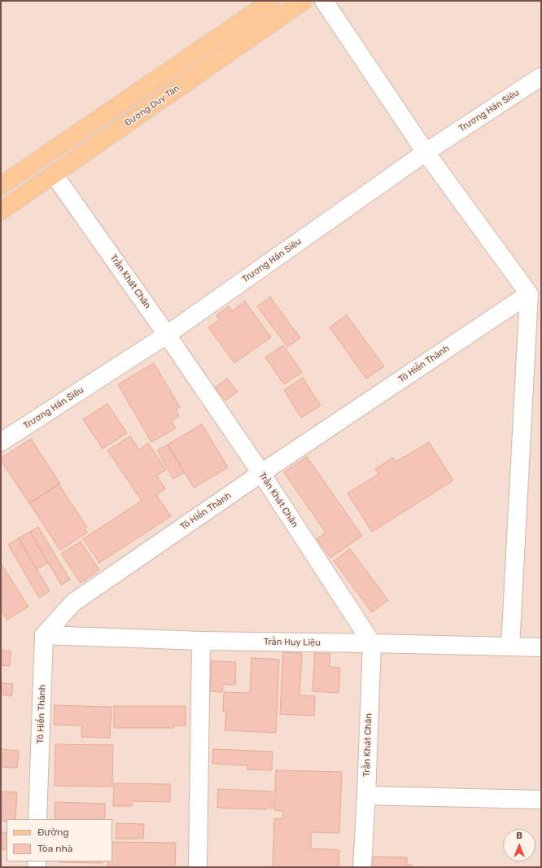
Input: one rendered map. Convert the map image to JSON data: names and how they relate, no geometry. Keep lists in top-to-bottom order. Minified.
{"streets":{"main road":["Đường Duy Tân"],"street":["Trương Hán Siêu","Trần Khát Chân","Tô Hiến Thành","Trần Huy Liệu"]},"crossings":[["Đường Duy Tân","Trần Khát Chân"],["Trương Hán Siêu","Trần Khát Chân"],["Trần Khát Chân","Tô Hiến Thành"],["Trần Khát Chân","Trần Huy Liệu"],["Tô Hiến Thành","Trần Huy Liệu"]],"legend":["Đường","Tòa nhà"],"north":"top"}
